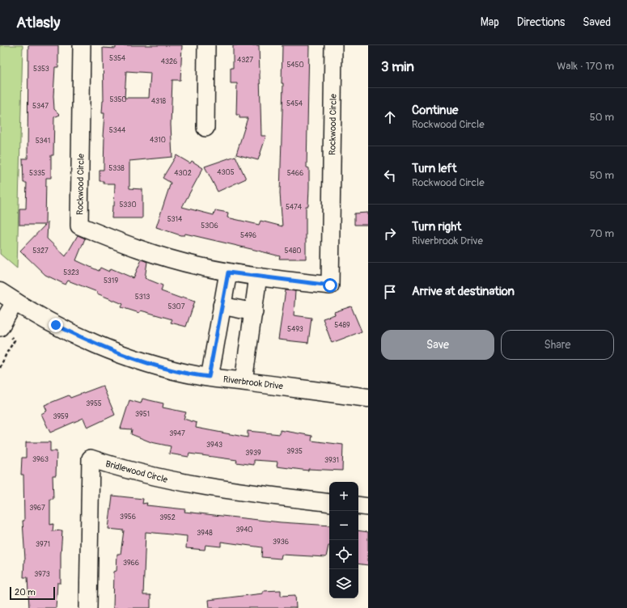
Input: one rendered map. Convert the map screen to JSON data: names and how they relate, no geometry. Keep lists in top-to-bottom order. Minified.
{"streets":{"street":["Rockwood Circle","Riverbrook Drive","Bridlewood Circle"]},"house_numbers":["5354","4327","4326","5450","5353","5350","4318","5454","5347","5344","4310","5341","5338","4305","5335","4302","5466","5330","5474","5314","5306","5496","5327","5480","5323","5319","5313","5307","5489","5493","3955","3951","3959","3947","3943","3935","3939","3963","3931","3967","3956","3952","3940","3948","3936","3971","3966","3973"],"scale_bar":"20 m","page":{"header":"Atlasly","nav":["Map","Directions","Saved"],"heading":["3 min","Walk · 170 m"],"list":[["Continue","Rockwood Circle","50 m"],["Turn left","Rockwood Circle","50 m"],["Turn right","Riverbrook Drive","70 m"],"Arrive at destination"],"buttons":["Save","Share"],"map_buttons":["+","−"],"scale":"20 m"}}
